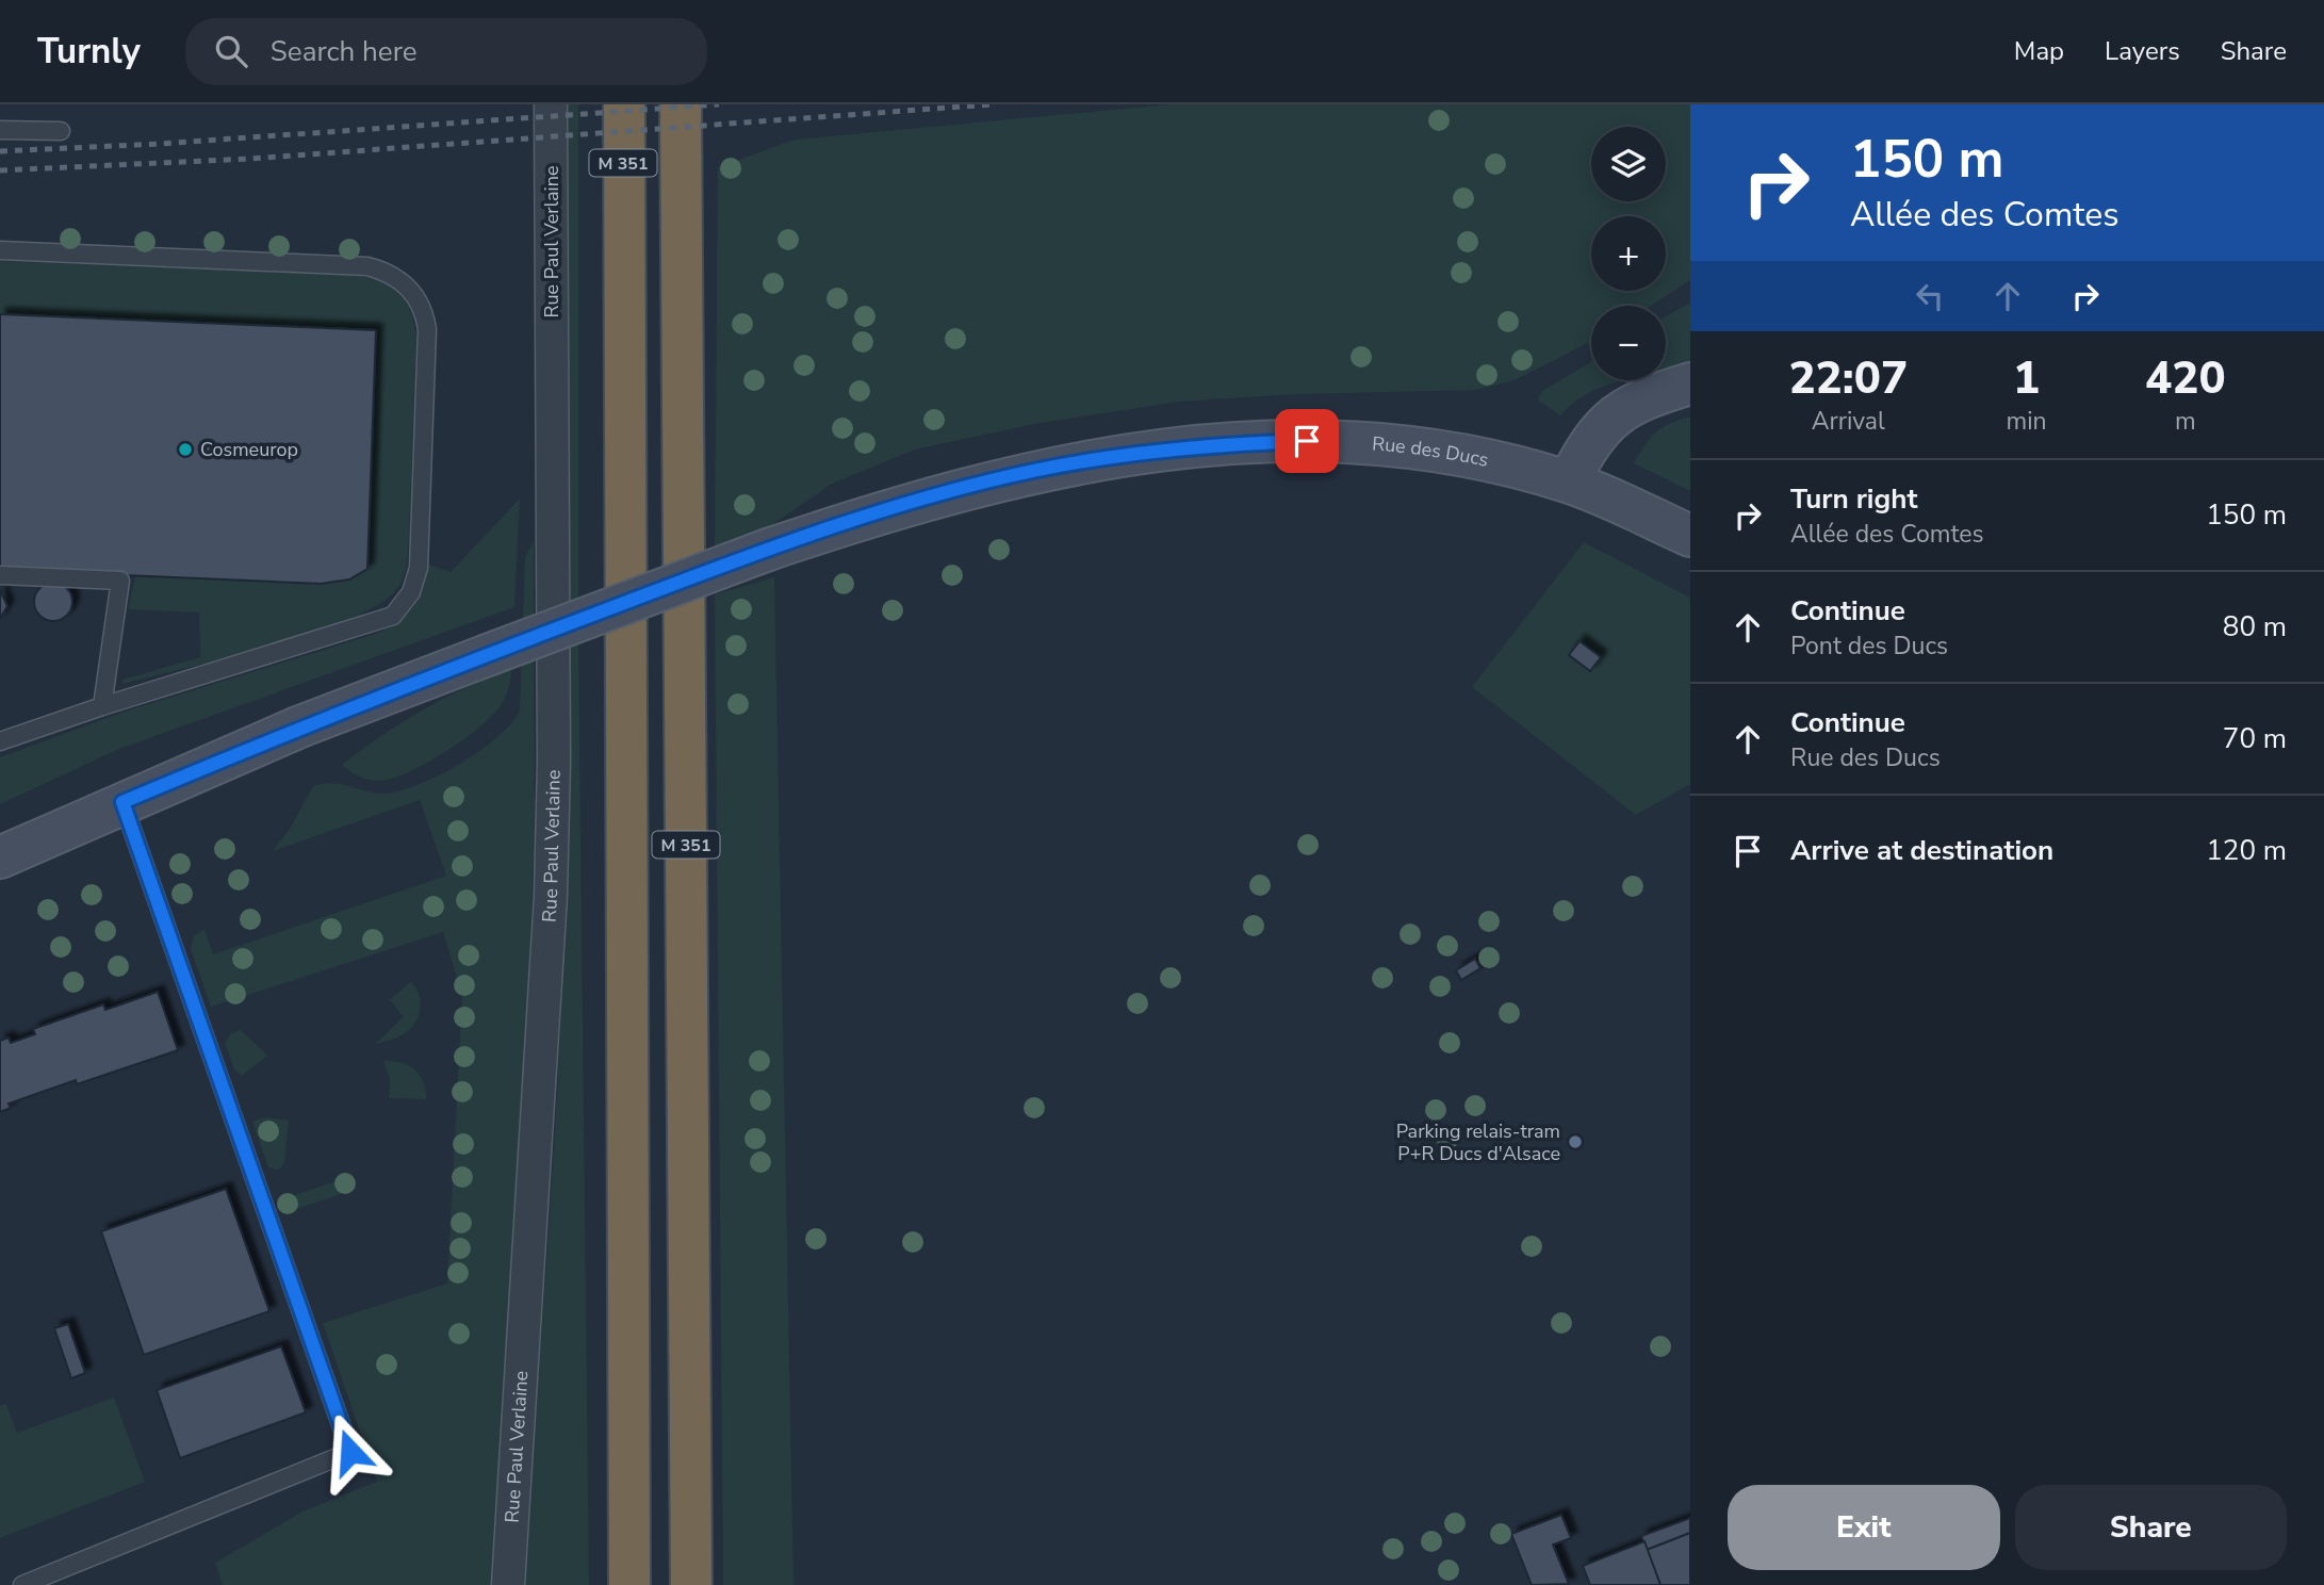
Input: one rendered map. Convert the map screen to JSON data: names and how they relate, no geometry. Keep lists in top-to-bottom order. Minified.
{"streets":{"highway":["M 351"],"street":["Rue Paul Verlaine","Rue des Ducs"]},"places":["Cosmeurop","Parking relais-tram P+R Ducs d'Alsace"],"page":{"header":"Turnly","search":"Search here","nav":["Map","Layers","Share"],"turn":["150 m","Allée des Comtes"],"map_buttons":["+","−"],"eta":["22:07","Arrival","1","min","420","m"],"list":[{"name":"Turn right","note":"Allée des Comtes","value":"150 m"},{"name":"Continue","note":"Pont des Ducs","value":"80 m"},{"name":"Continue","note":"Rue des Ducs","value":"70 m"},{"name":"Arrive at destination","value":"120 m"}],"buttons":["Exit","Share"]}}
